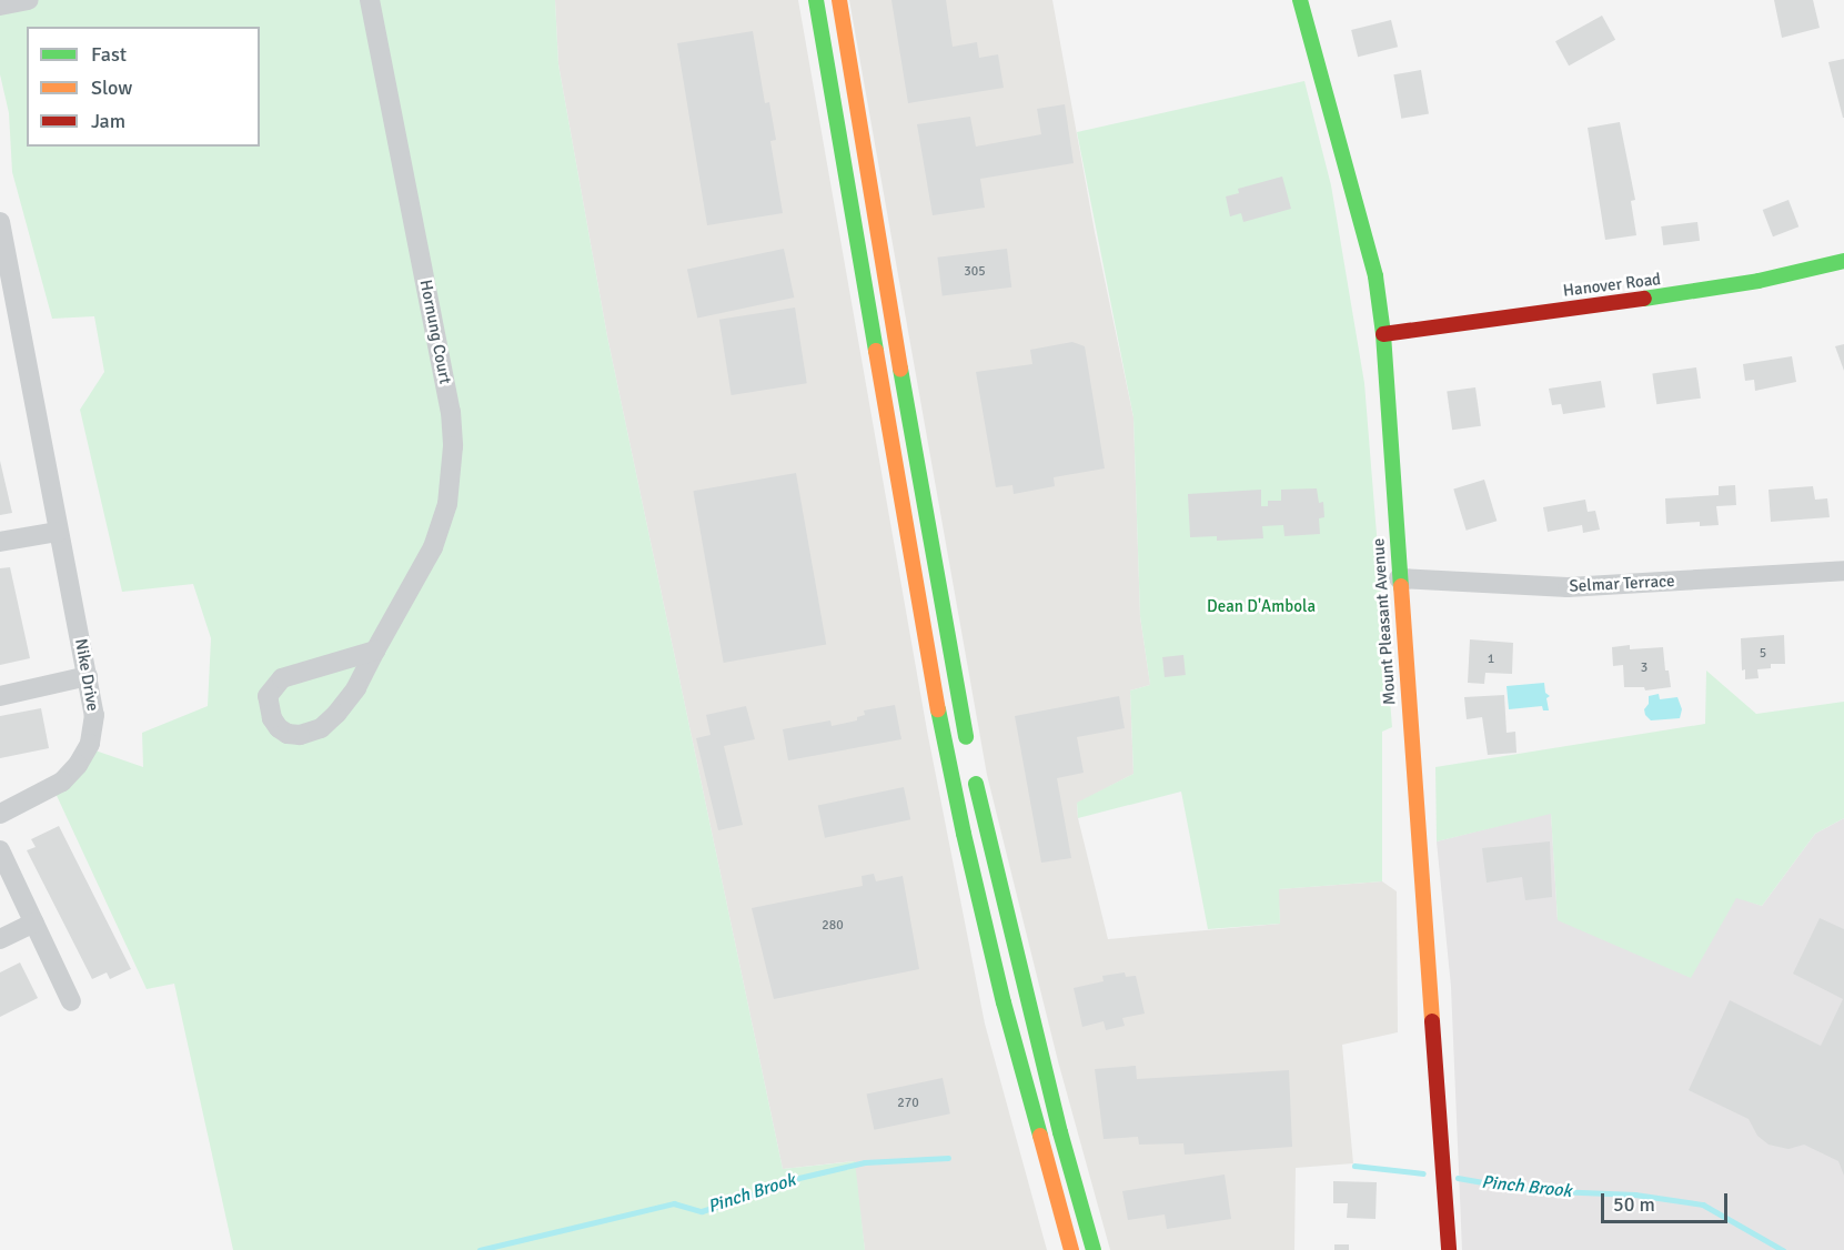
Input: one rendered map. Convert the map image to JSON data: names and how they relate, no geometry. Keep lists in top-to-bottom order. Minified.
{"streets":{"main road":["Hanover Road","Mount Pleasant Avenue"],"street":["Hornung Court","Selmar Terrace","Nike Drive"]},"crossings":[["Hanover Road","Mount Pleasant Avenue"],["Selmar Terrace","Mount Pleasant Avenue"]],"water":["Pinch Brook"],"parks":["Dean D'Ambola"],"house_numbers":["305","5","1","3","280","270"],"legend":["Fast","Slow","Jam"],"scale_bar":"50 m"}
